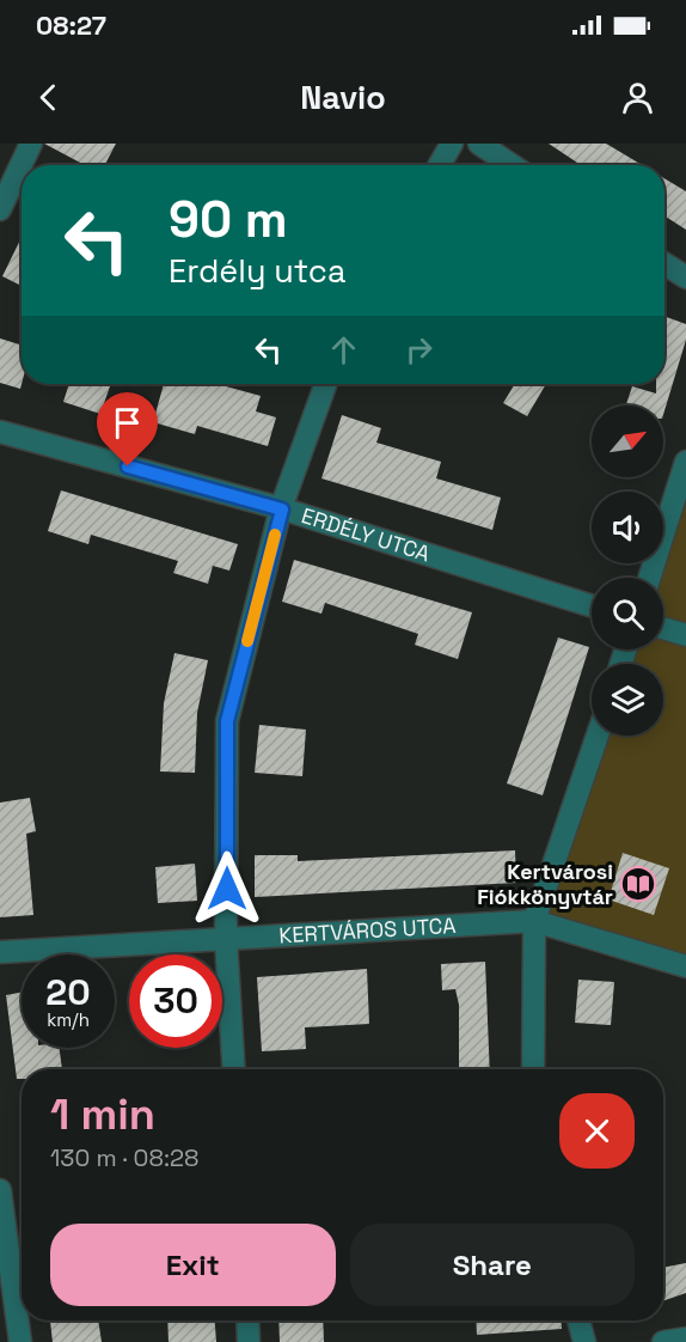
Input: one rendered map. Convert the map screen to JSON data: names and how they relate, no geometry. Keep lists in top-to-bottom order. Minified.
{"streets":{"street":["ERDÉLY UTCA","KERTVÁROS UTCA"]},"places":{"library":["Kertvárosi Fiókkönyvtár"]},"north":"top right","page":{"status":"08:27","header":"Navio","turn":["90 m","Erdély utca"],"speed":"20 km/h","limit":"30","heading":["1 min","130 m · 08:28"],"buttons":["Exit","Share"]}}
